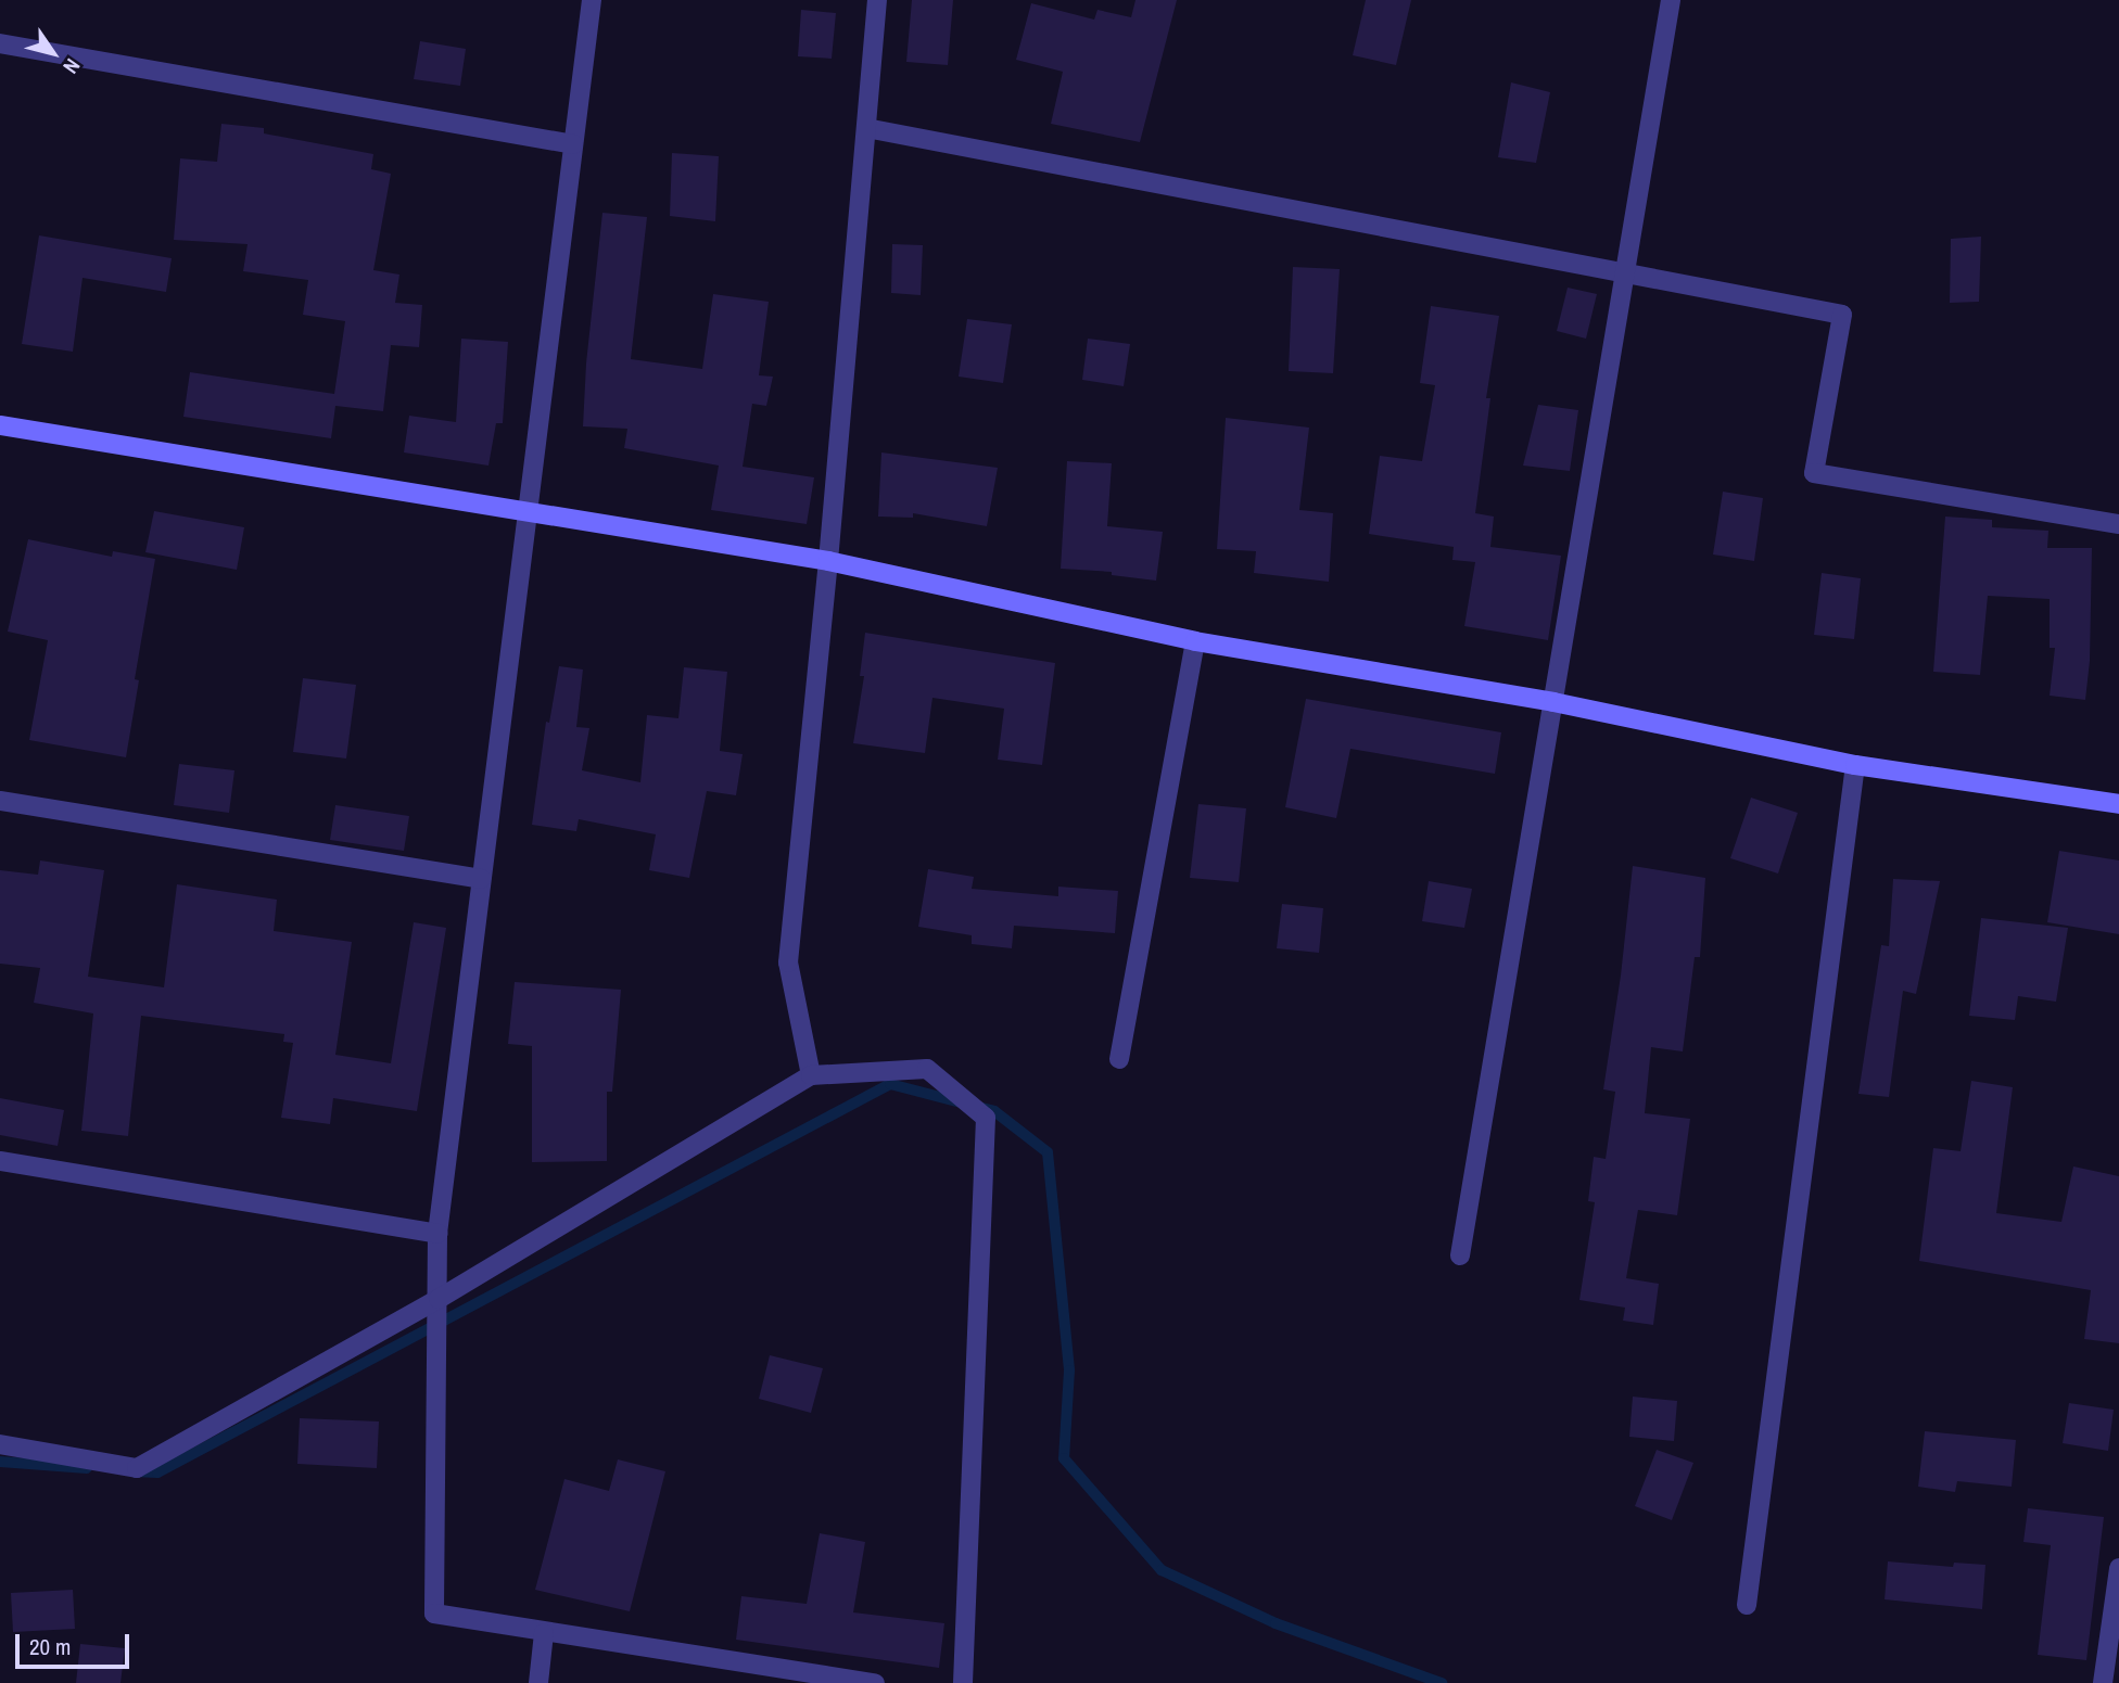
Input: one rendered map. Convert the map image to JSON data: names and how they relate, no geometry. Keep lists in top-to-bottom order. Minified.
{"scale_bar":"20 m","north":"bottom right"}
